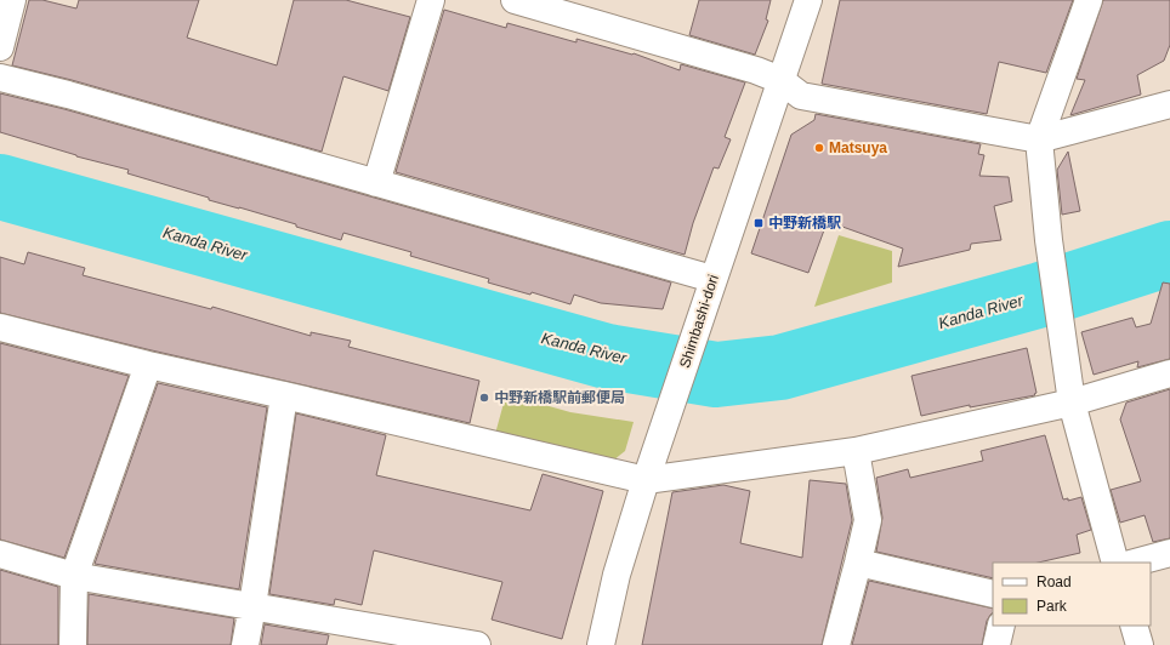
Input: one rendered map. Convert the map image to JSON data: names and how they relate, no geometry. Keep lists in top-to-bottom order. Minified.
{"streets":{"street":["Shimbashi-dori"]},"water":["Kanda River"],"places":{"other":["Matsuya","中野新橋駅前郵便局"],"transit":["中野新橋駅"]},"legend":["Road","Park"]}
